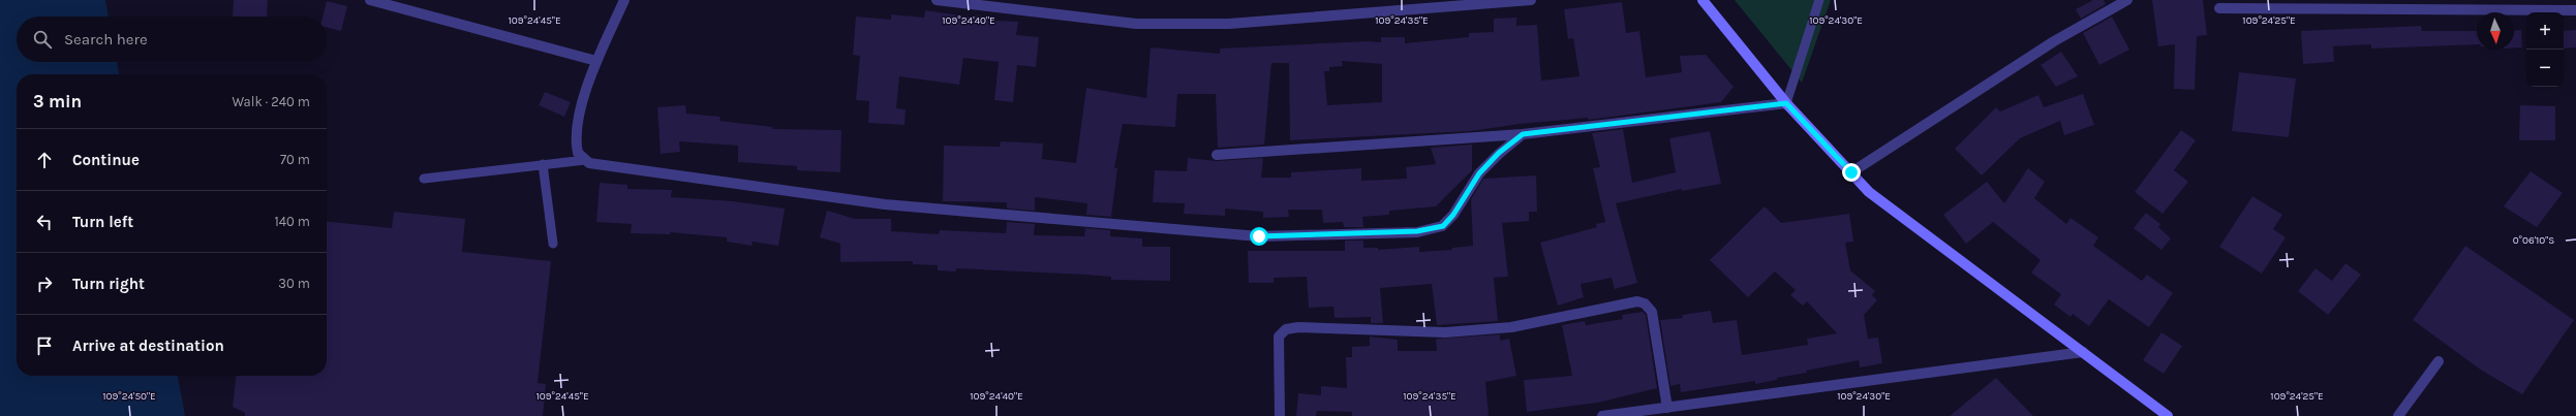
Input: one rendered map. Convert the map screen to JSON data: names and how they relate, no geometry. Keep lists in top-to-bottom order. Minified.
{"north":"bottom","page":{"map_buttons":["+","−"],"search":"Search here","heading":["3 min","Walk · 240 m"],"list":[["Continue","70 m"],["Turn left","140 m"],["Turn right","30 m"],"Arrive at destination"]},"coordinates":["109°24'45\"E","109°24'40\"E","109°24'35\"E","109°24'30\"E","109°24'25\"E","0°06'10\"S","109°24'50\"E"]}
